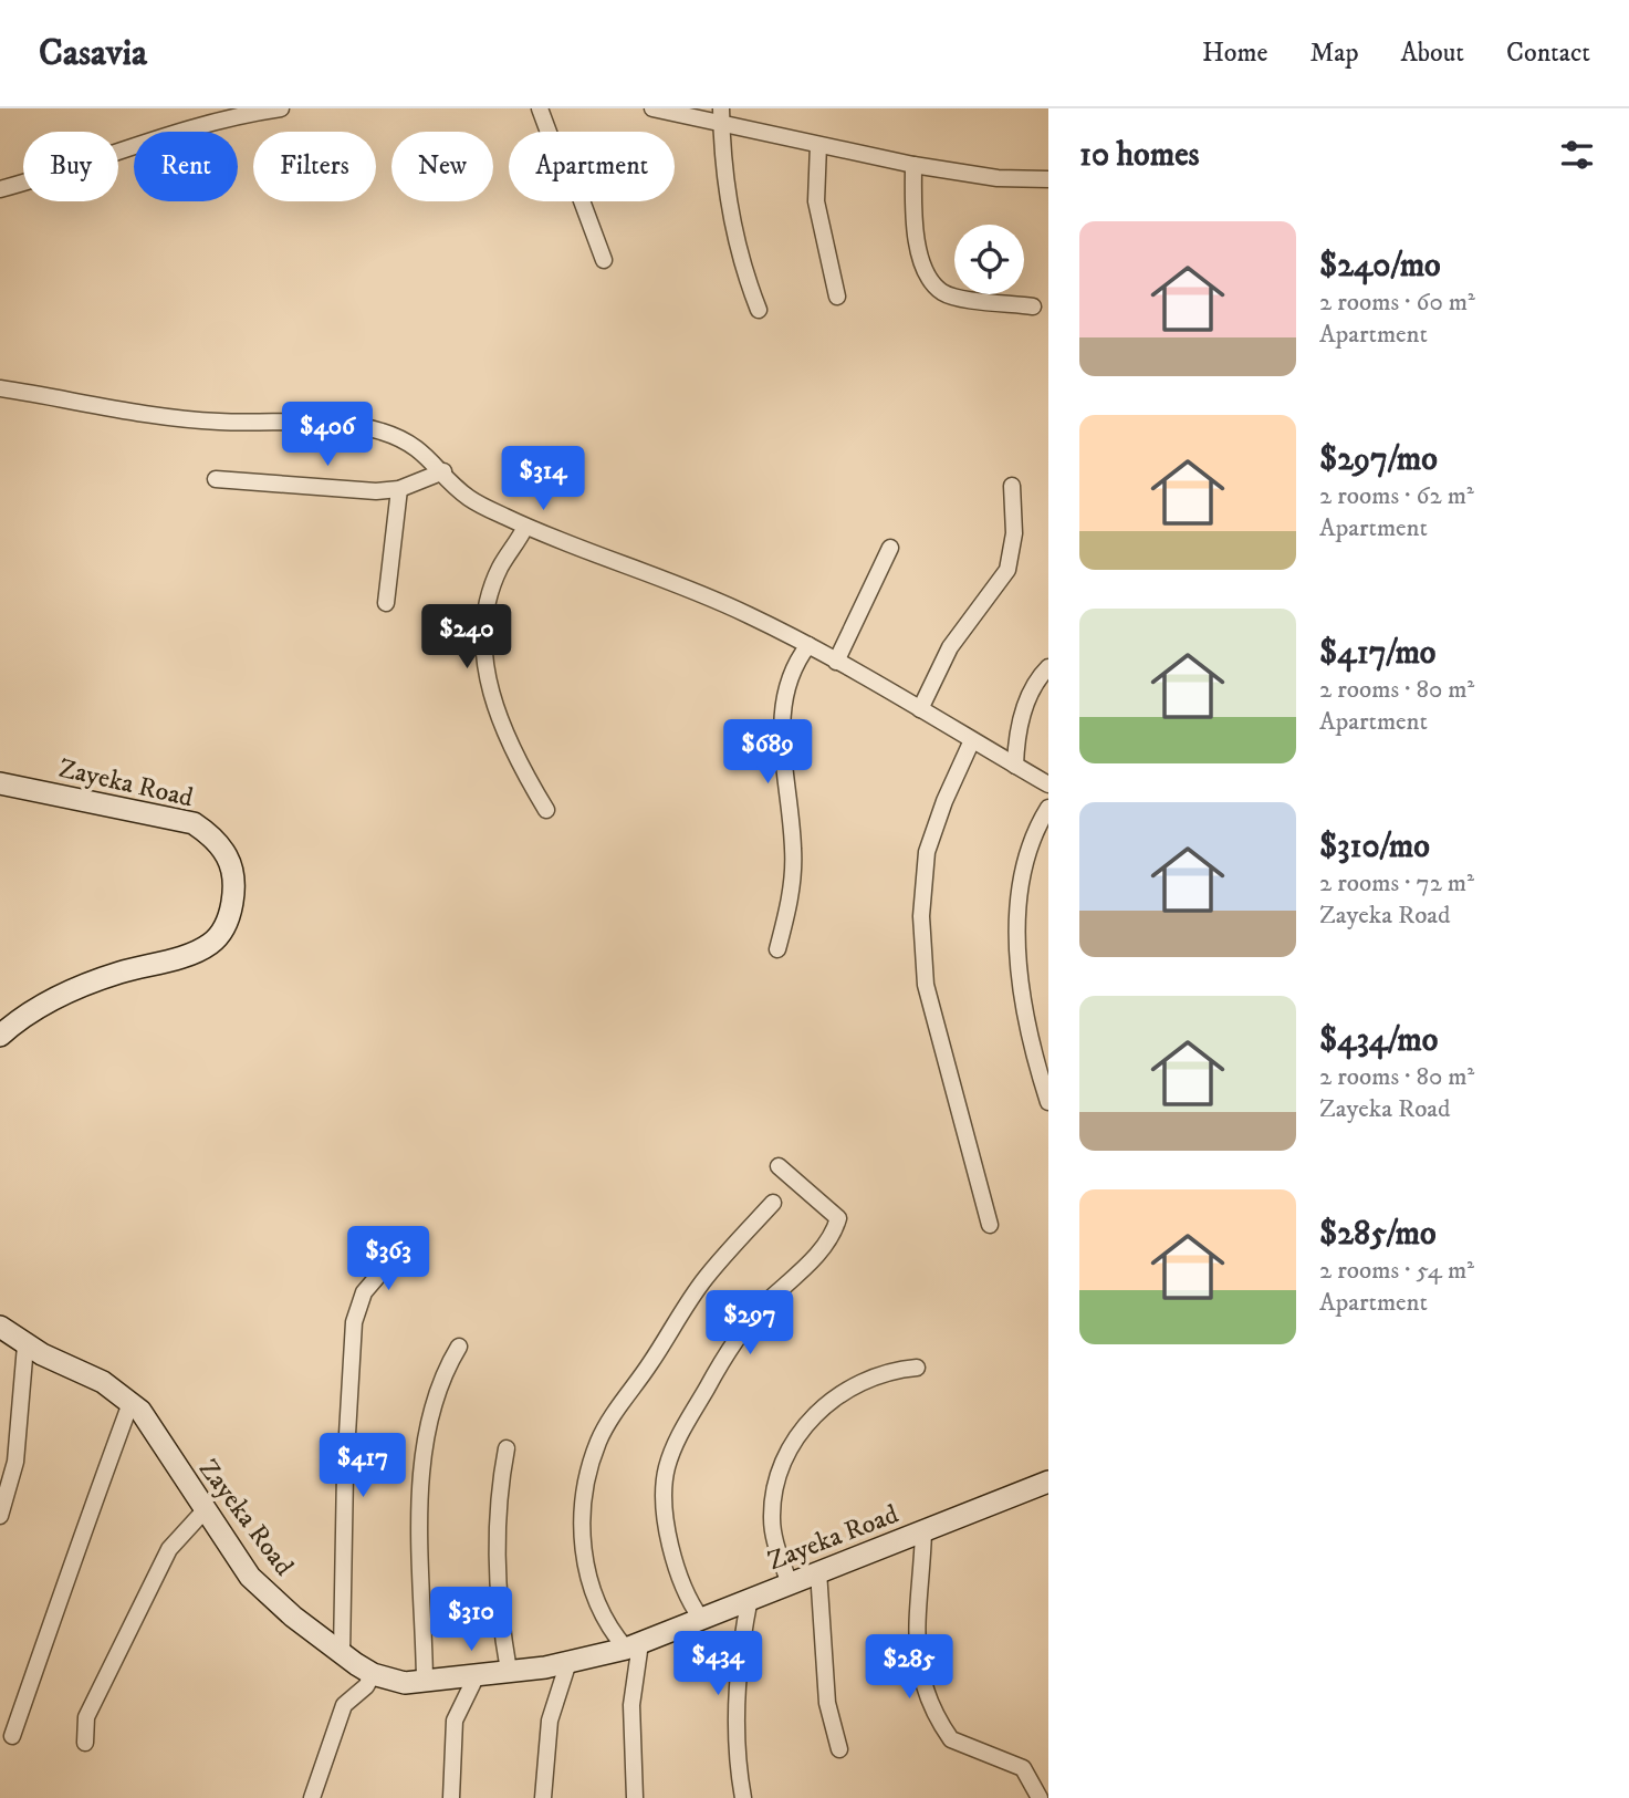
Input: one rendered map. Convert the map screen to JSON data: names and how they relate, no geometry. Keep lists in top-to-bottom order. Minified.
{"streets":{"street":["Zayeka Road"]},"page":{"header":"Casavia","nav":["Home","Map","About","Contact"],"heading":"10 homes","chip":["Buy","Rent","Filters","New","Apartment"],"list":[{"name":"$240/mo","note":"2 rooms · 60 m² · Apartment"},{"name":"$297/mo","note":"2 rooms · 62 m² · Apartment"},{"name":"$417/mo","note":"2 rooms · 80 m² · Apartment"},{"name":"$310/mo","note":"2 rooms · 72 m² · Zayeka Road"},{"name":"$434/mo","note":"2 rooms · 80 m² · Zayeka Road"},{"name":"$285/mo","note":"2 rooms · 54 m² · Apartment"}],"price":["$406","$314","$240","$689","$363","$297","$417","$310","$434","$285"]}}
